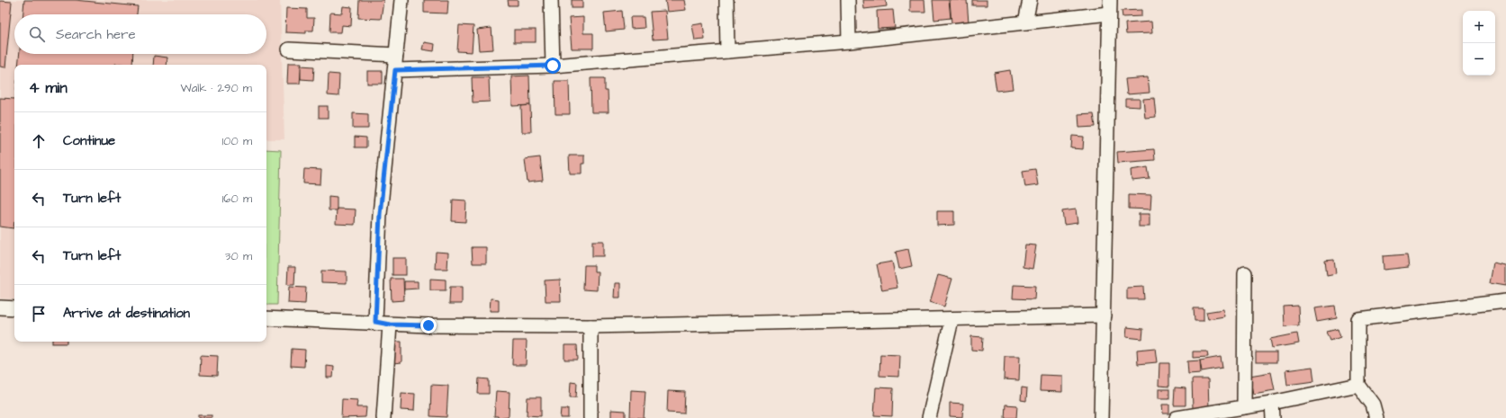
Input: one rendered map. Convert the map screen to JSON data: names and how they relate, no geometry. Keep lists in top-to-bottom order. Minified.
{"page":{"map_buttons":["+","−"],"search":"Search here","heading":["4 min","Walk · 290 m"],"list":[["Continue","100 m"],["Turn left","160 m"],["Turn left","30 m"],"Arrive at destination"]}}
